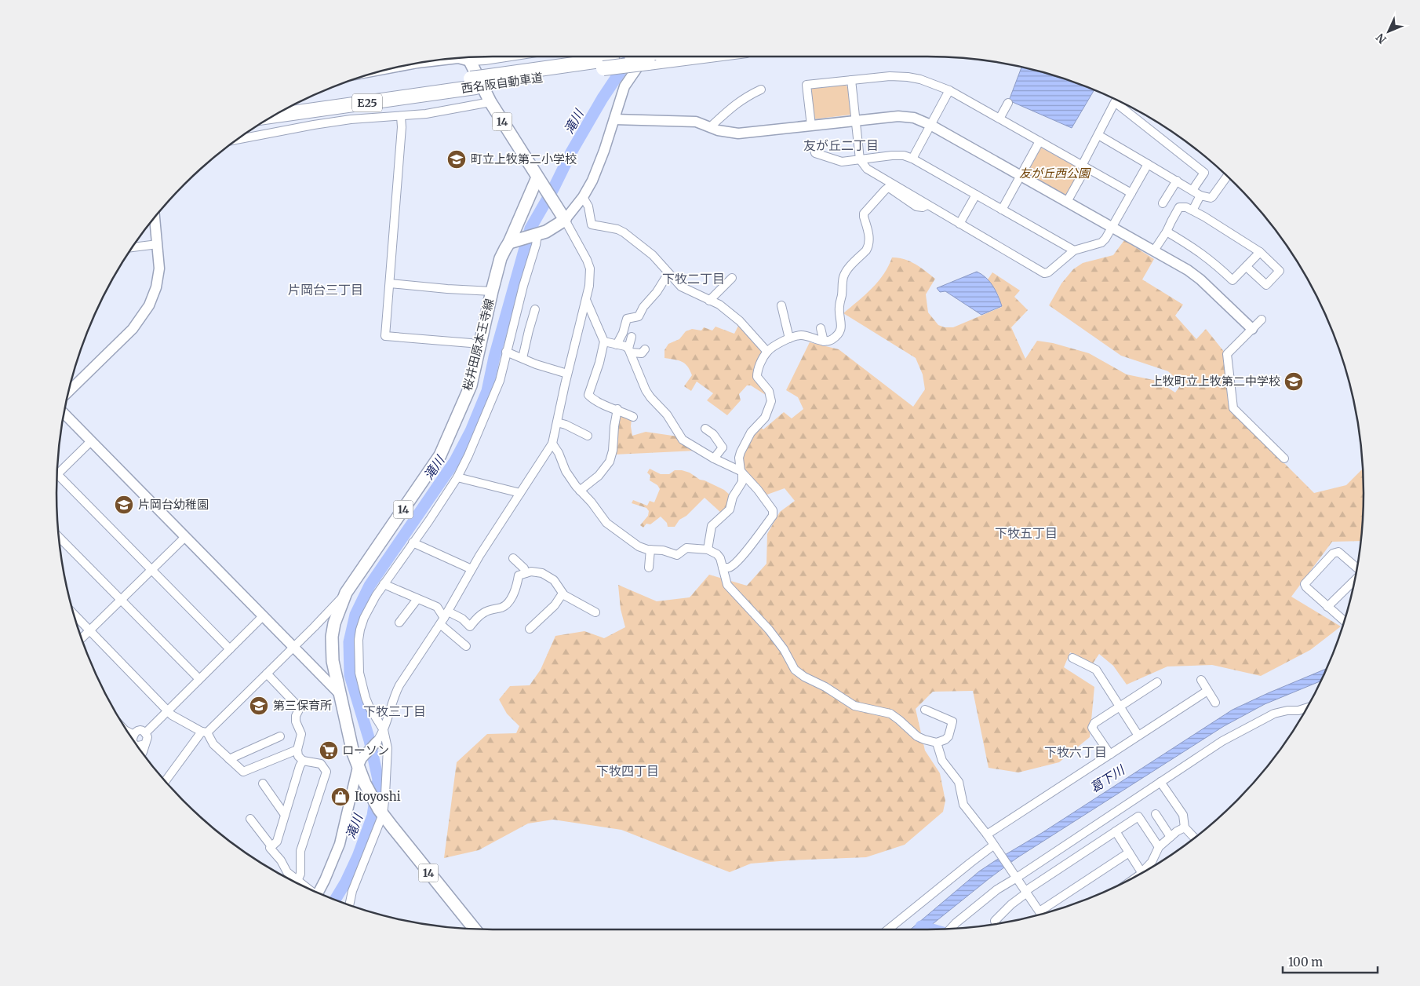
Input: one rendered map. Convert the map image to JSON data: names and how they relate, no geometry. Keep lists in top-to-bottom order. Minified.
{"streets":{"highway":["西名阪自動車道","E25"],"main road":["14","桜井田原本王寺線"]},"crossings":[["14","桜井田原本王寺線"]],"districts":["友が丘二丁目","下牧二丁目","片岡台三丁目","下牧五丁目","下牧三丁目","下牧六丁目","下牧四丁目"],"water":["滝川","葛下川"],"parks":["友が丘西公園"],"places":{"school or university":["町立上牧第二小学校","上牧町立上牧第二中学校","片岡台幼稚園","第三保育所"],"supermarket":["ローソン"],"shop":["Itoyoshi"]},"scale_bar":"100 m","north":"bottom left"}
